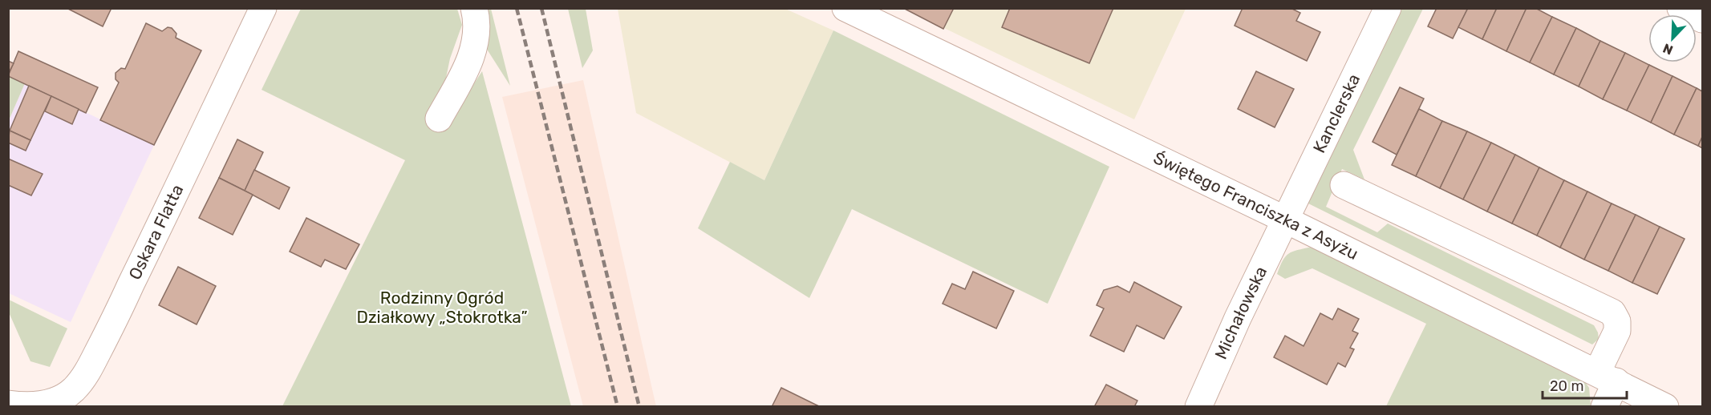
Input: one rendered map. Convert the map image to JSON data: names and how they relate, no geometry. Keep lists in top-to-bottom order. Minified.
{"streets":{"street":["Kanclerska","Świętego Franciszka z Asyżu","Oskara Flatta","Michałowska"]},"crossings":[["Kanclerska","Świętego Franciszka z Asyżu"],["Kanclerska","Michałowska"],["Świętego Franciszka z Asyżu","Michałowska"]],"parks":["Rodzinny Ogród Działkowy „Stokrotka”"],"scale_bar":"20 m","north":"bottom left"}
